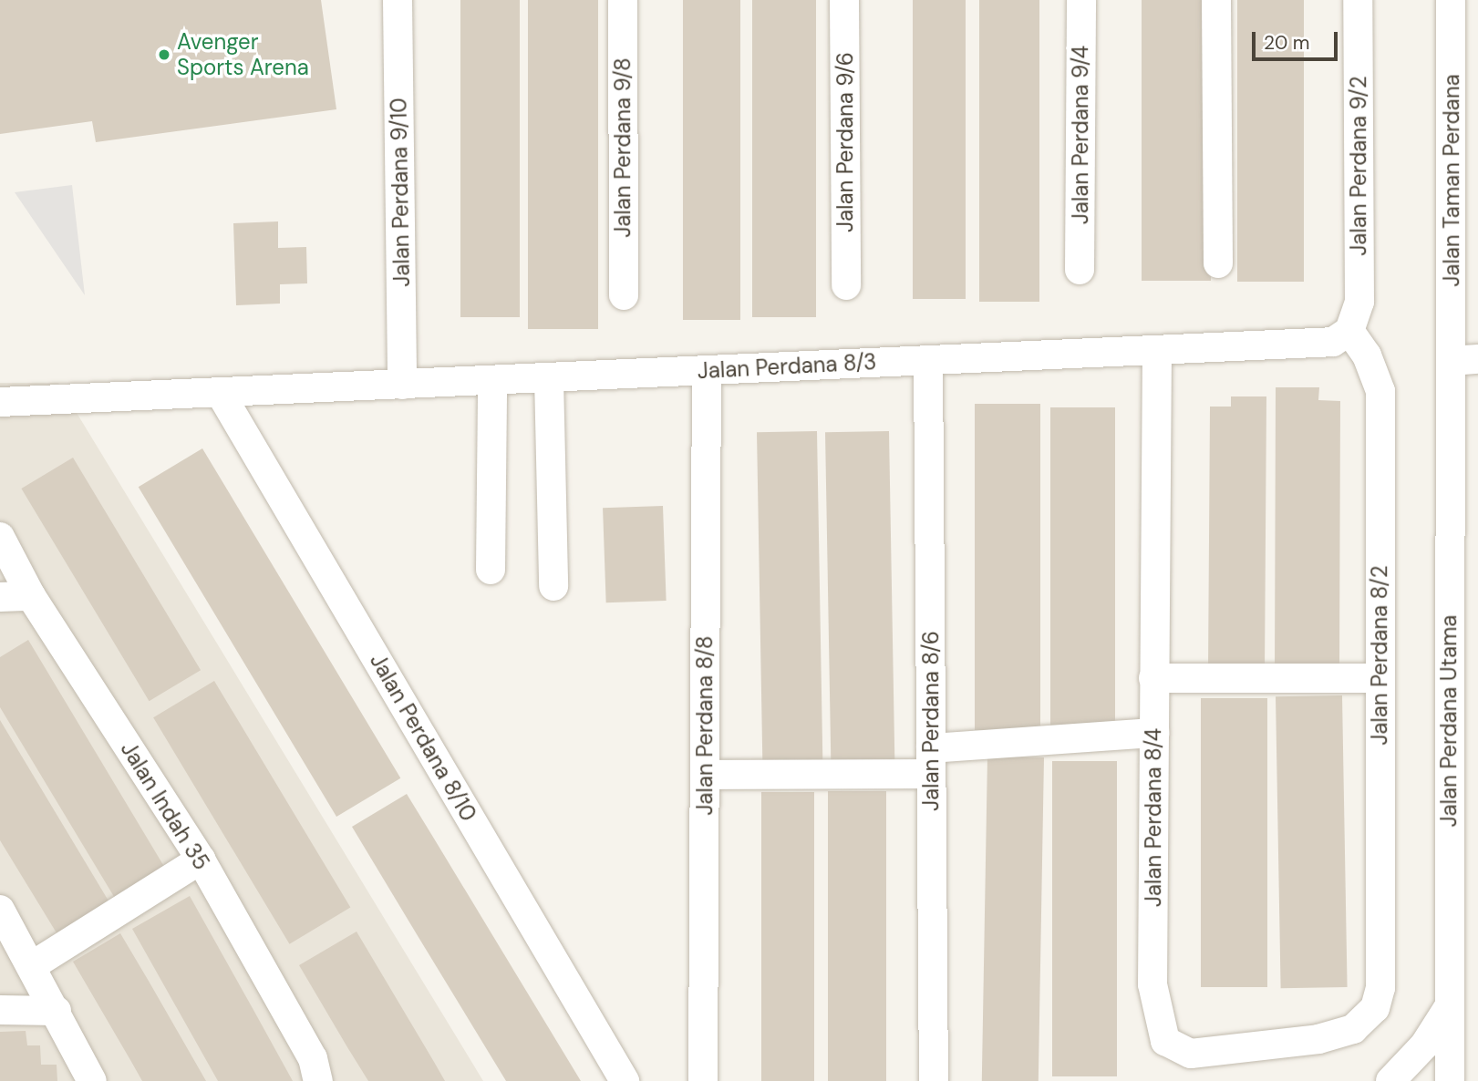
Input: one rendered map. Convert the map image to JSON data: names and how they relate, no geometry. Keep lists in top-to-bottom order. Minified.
{"streets":{"street":["Jalan Perdana 9/4","Jalan Perdana 9/6","Jalan Perdana 9/8","Jalan Perdana 9/2","Jalan Taman Perdana","Jalan Perdana 9/10","Jalan Perdana 8/3","Jalan Perdana 8/2","Jalan Perdana 8/6","Jalan Perdana Utama","Jalan Perdana 8/8","Jalan Perdana 8/10","Jalan Indah 35","Jalan Perdana 8/4"]},"crossings":[["Jalan Perdana 9/2","Jalan Perdana 8/3"],["Jalan Perdana 9/2","Jalan Perdana 8/2"],["Jalan Taman Perdana","Jalan Perdana Utama"],["Jalan Perdana 9/10","Jalan Perdana 8/3"],["Jalan Perdana 8/3","Jalan Perdana 8/2"],["Jalan Perdana 8/3","Jalan Perdana 8/6"],["Jalan Perdana 8/3","Jalan Perdana 8/8"],["Jalan Perdana 8/3","Jalan Perdana 8/10"],["Jalan Perdana 8/3","Jalan Perdana 8/4"],["Jalan Perdana 8/2","Jalan Perdana 8/4"]],"places":["Avenger Sports Arena"],"scale_bar":"20 m"}
